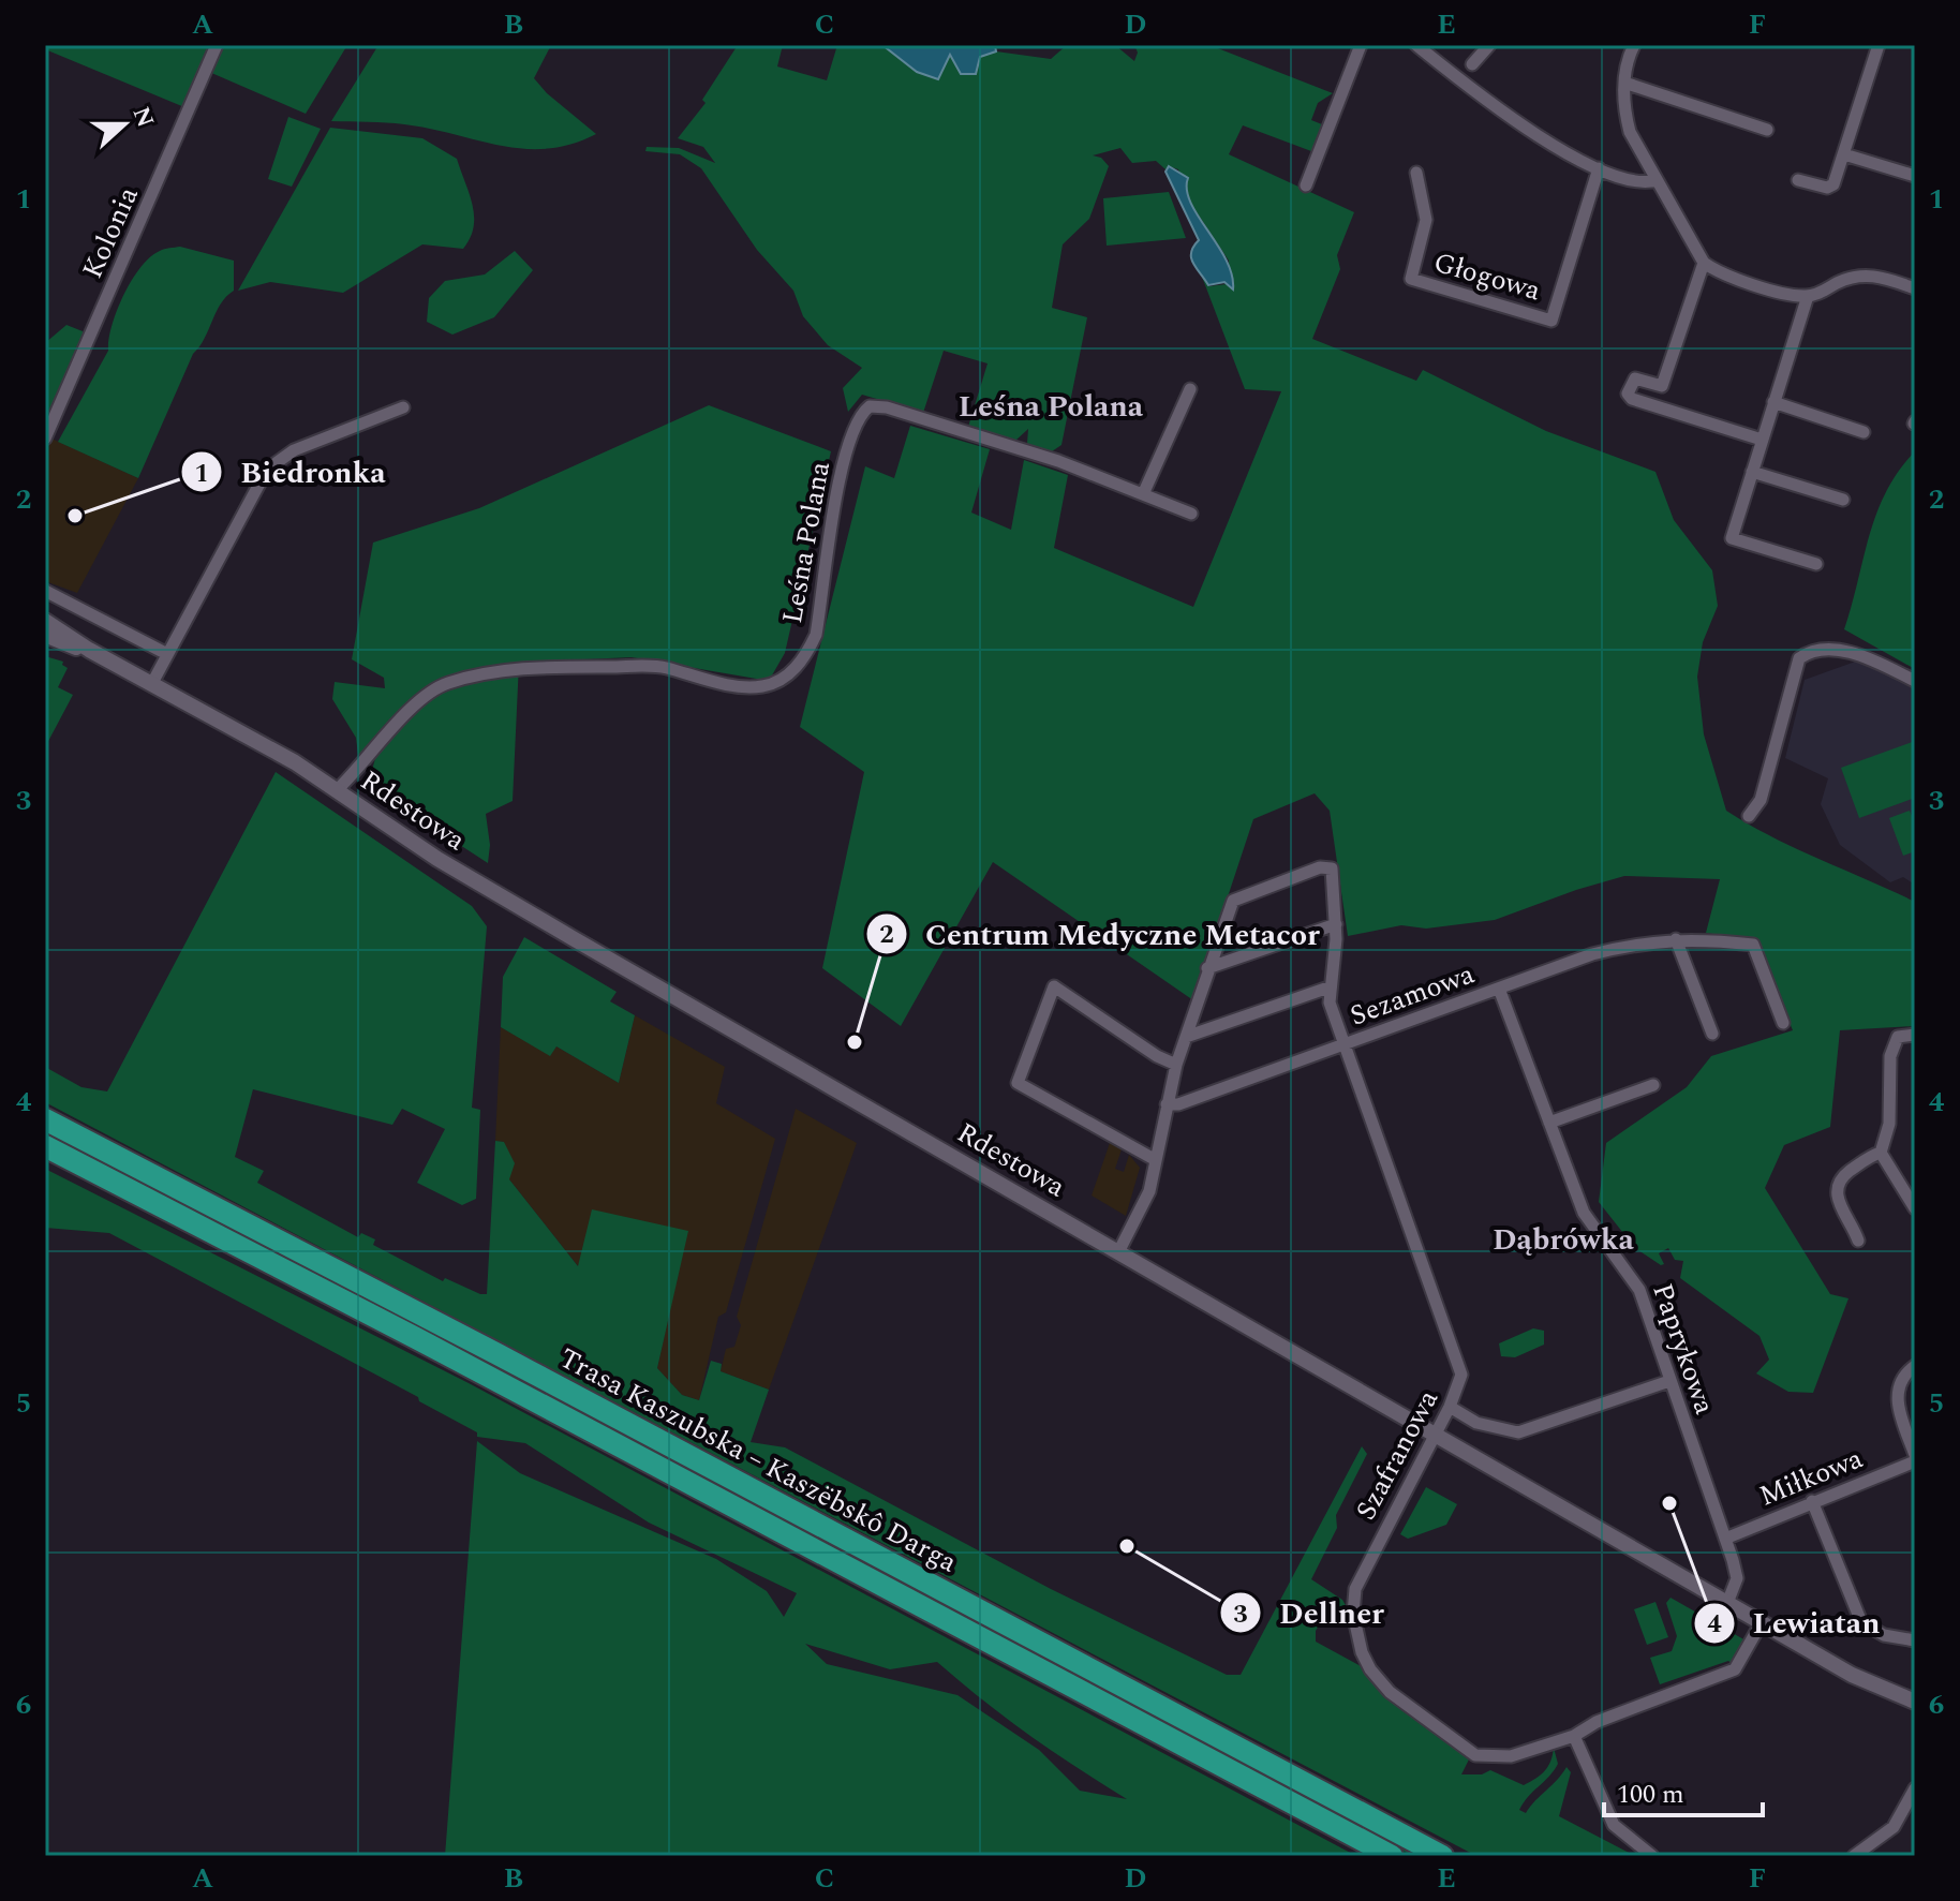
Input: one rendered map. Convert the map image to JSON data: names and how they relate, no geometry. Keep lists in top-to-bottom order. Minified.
{"streets":{"highway":["Trasa Kaszubska – Kaszëbskô Darga"],"street":["Kolonia","Głogowa","Leśna Polana","Rdestowa","Sezamowa","Paprykowa","Szafranowa","Miłkowa"]},"crossings":[["Leśna Polana","Rdestowa"],["Rdestowa","Paprykowa"],["Rdestowa","Szafranowa"],["Sezamowa","Paprykowa"],["Sezamowa","Szafranowa"],["Paprykowa","Miłkowa"]],"districts":["Leśna Polana","Dąbrówka"],"places":["Biedronka","Centrum Medyczne Metacor","Lewiatan","Dellner"],"scale_bar":"100 m","north":"right","grid":{"columns":["A","B","C","D","E","F"],"rows":["1","2","3","4","5","6"]}}
